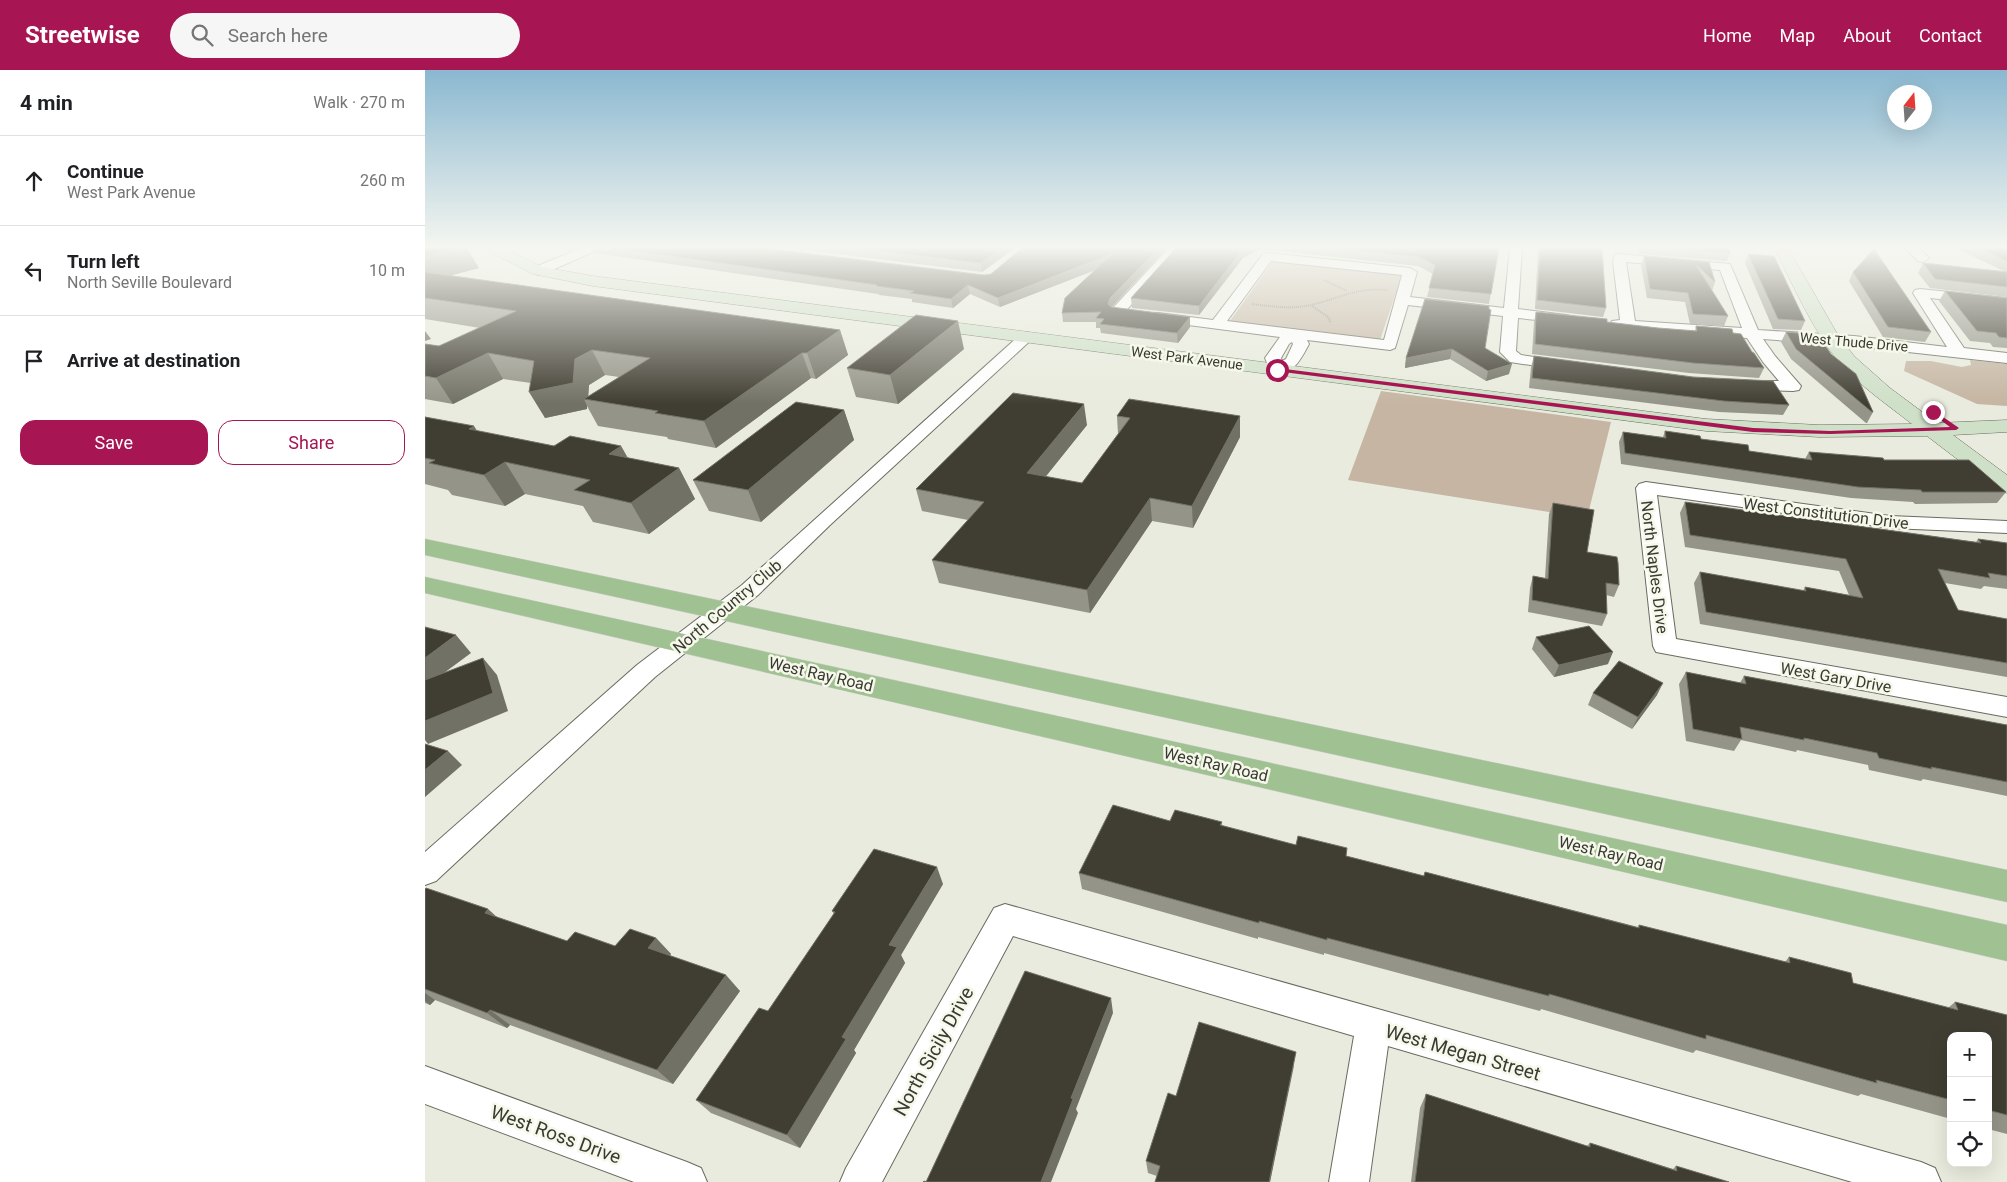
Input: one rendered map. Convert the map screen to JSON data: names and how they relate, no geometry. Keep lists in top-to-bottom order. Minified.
{"streets":{"main road":["West Ray Road"],"street":["West Thude Drive","West Park Avenue","West Constitution Drive","North Naples Drive","North Country Club","West Gary Drive","North Sicily Drive","West Megan Street","West Ross Drive"]},"crossings":[["West Park Avenue","North Country Club"],["West Constitution Drive","North Naples Drive"],["North Naples Drive","West Gary Drive"],["North Country Club","West Ray Road"],["North Sicily Drive","West Megan Street"]],"north":"top","page":{"header":"Streetwise","search":"Search here","nav":["Home","Map","About","Contact"],"heading":["4 min","Walk · 270 m"],"list":[["Continue","West Park Avenue","260 m"],["Turn left","North Seville Boulevard","10 m"],"Arrive at destination"],"buttons":["Save","Share"],"map_buttons":["+","−"]}}
